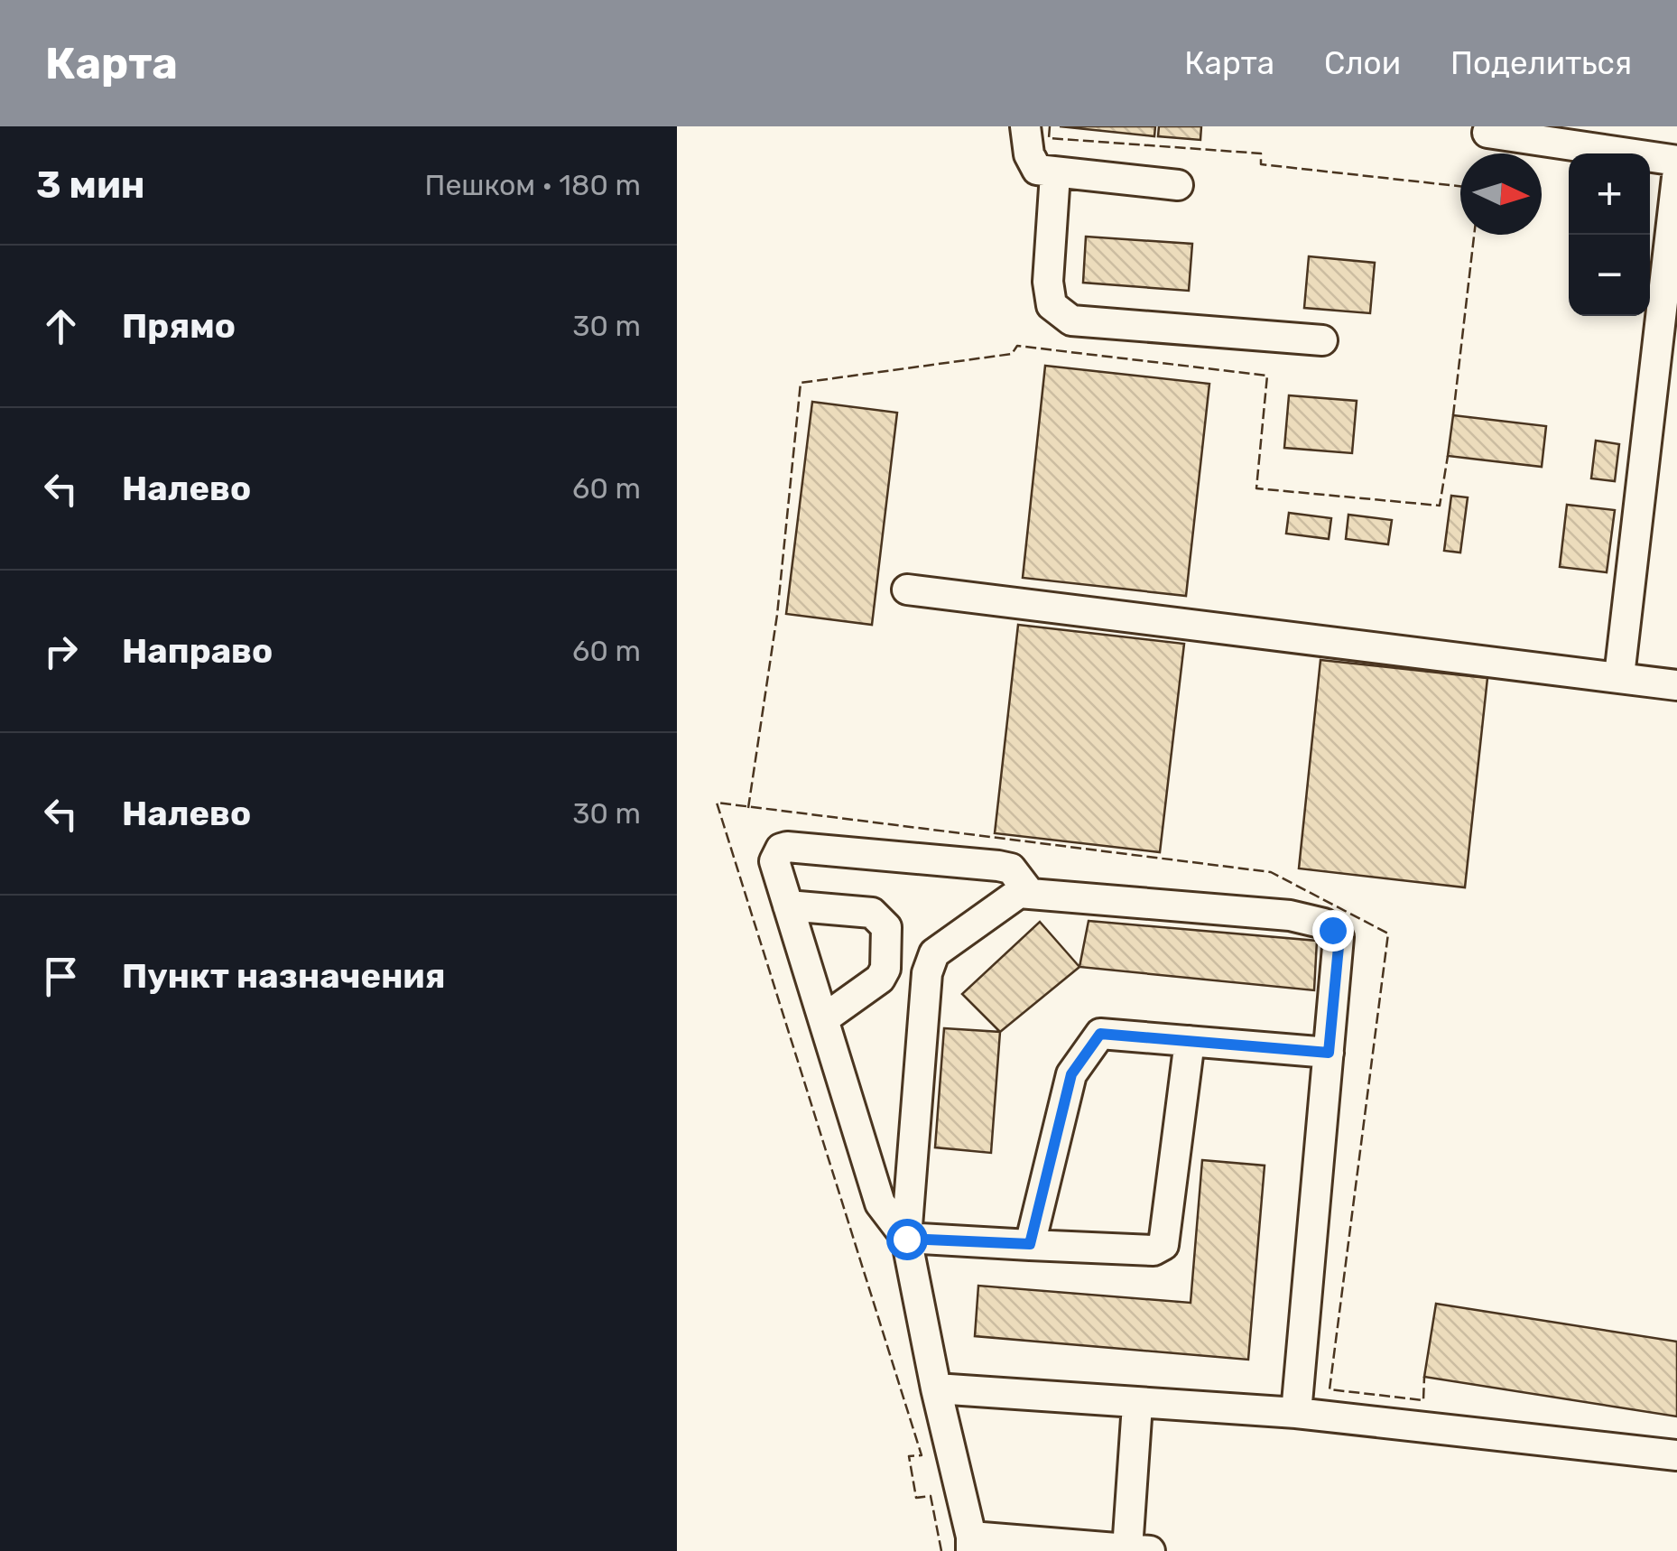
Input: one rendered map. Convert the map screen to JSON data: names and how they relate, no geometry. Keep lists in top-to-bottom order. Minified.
{"north":"right","page":{"header":"Карта","nav":["Карта","Слои","Поделиться"],"heading":["3 мин","Пешком · 180 m"],"map_buttons":["+","−"],"list":[["Прямо","30 m"],["Налево","60 m"],["Направо","60 m"],["Налево","30 m"],"Пункт назначения"]}}
